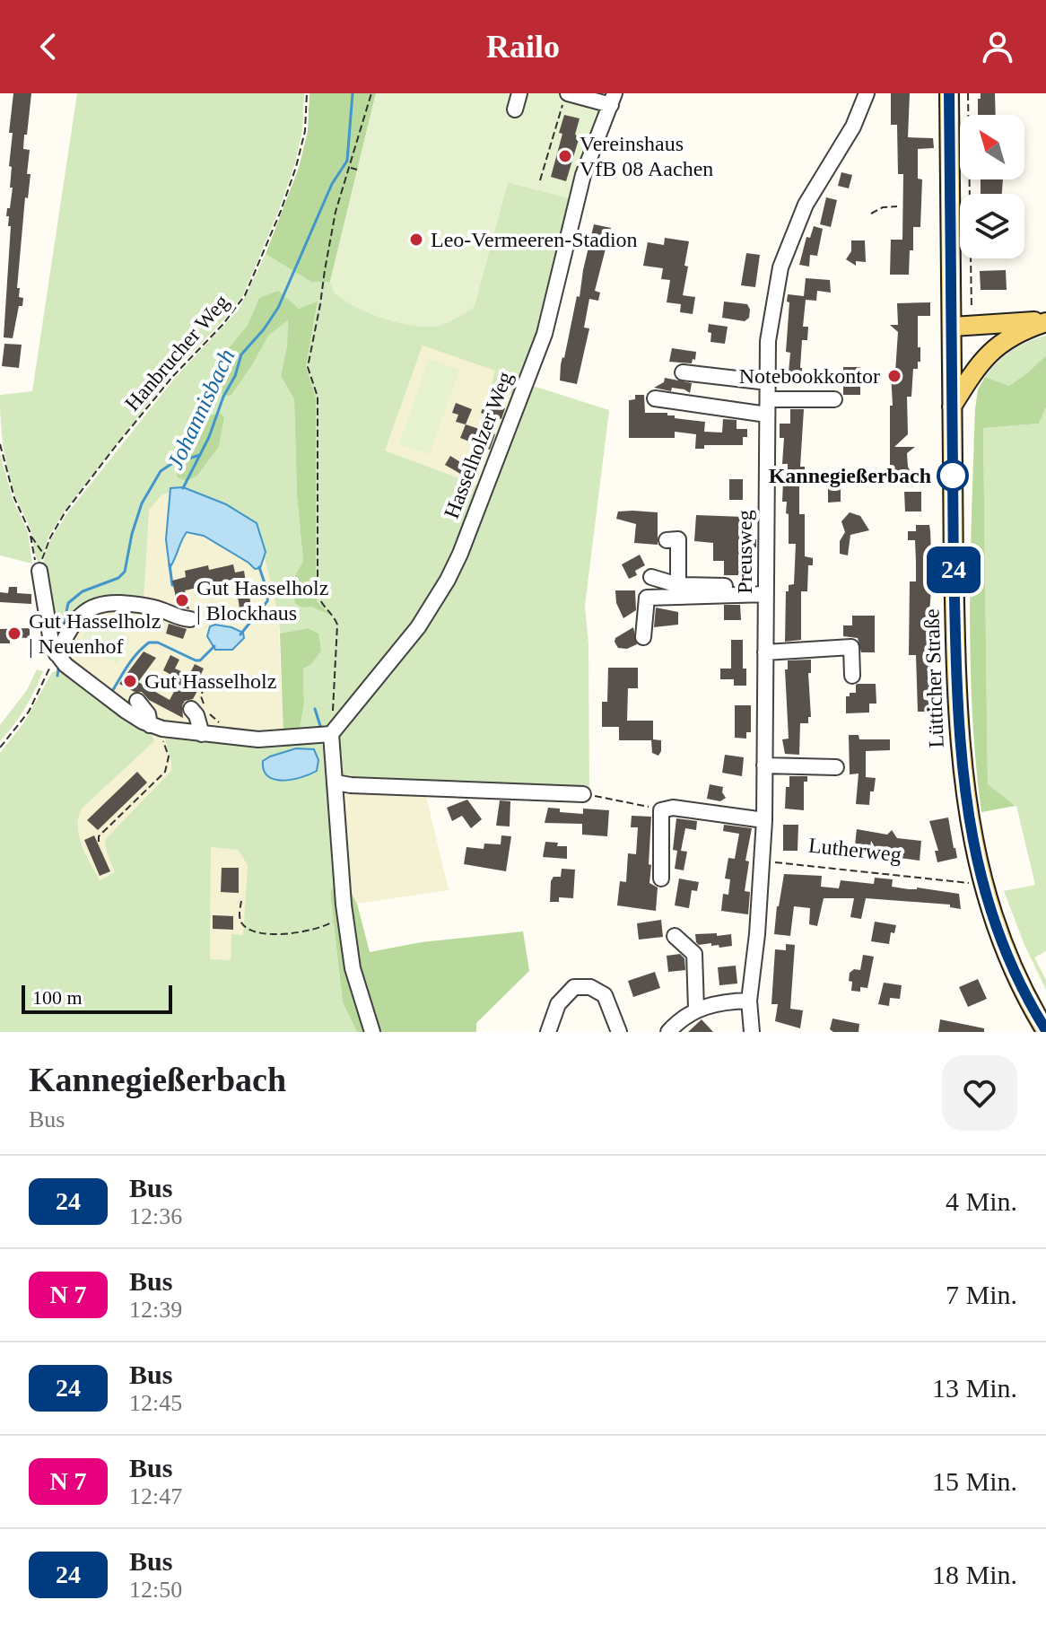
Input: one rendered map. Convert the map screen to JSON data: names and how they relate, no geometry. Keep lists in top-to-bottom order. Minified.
{"streets":{"main road":["Lütticher Straße"],"street":["Hasselholzer Weg","Preusweg"],"path":["Hanbrucher Weg","Lutherweg"]},"crossings":[["Preusweg","Lutherweg"]],"water":["Johannisbach"],"places":["Vereinshaus VfB 08 Aachen","Leo-Vermeeren-Stadion","Notebookkontor","Kannegießerbach","Gut Hasselholz | Blockhaus","Gut Hasselholz | Neuenhof","Gut Hasselholz"],"lines":["bus line 24"],"scale_bar":"100 m","north":"top left","page":{"header":"Railo","on_map":"24","scale":"100 m","heading":["Kannegießerbach","Bus"],"list":[{"mark":"24","name":"Bus","note":"12:36","value":"4 Min."},{"mark":"N 7","name":"Bus","note":"12:39","value":"7 Min."},{"mark":"24","name":"Bus","note":"12:45","value":"13 Min."},{"mark":"N 7","name":"Bus","note":"12:47","value":"15 Min."},{"mark":"24","name":"Bus","note":"12:50","value":"18 Min."}]}}
